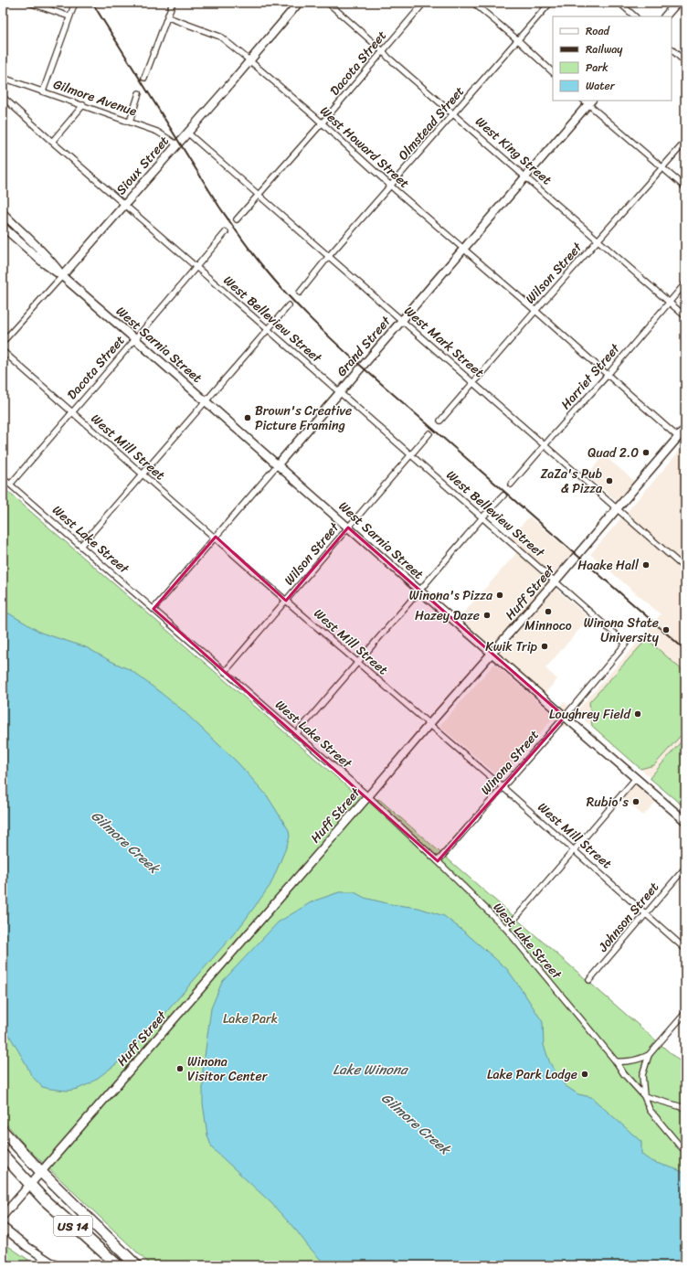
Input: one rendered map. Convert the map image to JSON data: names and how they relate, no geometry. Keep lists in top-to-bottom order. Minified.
{"streets":{"highway":["US 14"],"street":["Dacota Street","Gilmore Avenue","Olmstead Street","West Howard Street","West King Street","Sioux Street","Wilson Street","West Belleview Street","West Mark Street","West Sarnia Street","Grand Street","Harriet Street","West Mill Street","West Lake Street","Huff Street","Winona Street","Johnson Street"]},"crossings":[["Dacota Street","West Howard Street"],["Dacota Street","West King Street"],["Dacota Street","West Belleview Street"],["Dacota Street","West Mark Street"],["Dacota Street","West Sarnia Street"],["Dacota Street","West Mill Street"],["Dacota Street","West Lake Street"],["Gilmore Avenue","Sioux Street"],["Olmstead Street","West Howard Street"],["Olmstead Street","West King Street"],["Olmstead Street","West Mark Street"],["West Howard Street","Sioux Street"],["West Howard Street","Wilson Street"],["West Howard Street","Grand Street"],["West Howard Street","Harriet Street"],["West Howard Street","Huff Street"],["West King Street","Wilson Street"],["West King Street","Grand Street"],["West King Street","Harriet Street"],["Sioux Street","West Belleview Street"],["Sioux Street","West Mark Street"],["Sioux Street","West Sarnia Street"],["Wilson Street","West Belleview Street"],["Wilson Street","West Mark Street"],["Wilson Street","West Sarnia Street"],["Wilson Street","West Mill Street"],["Wilson Street","West Lake Street"],["West Belleview Street","Grand Street"],["West Belleview Street","Huff Street"],["West Belleview Street","Winona Street"],["West Mark Street","Grand Street"],["West Mark Street","Harriet Street"],["West Mark Street","Huff Street"],["West Sarnia Street","Grand Street"],["West Sarnia Street","Huff Street"],["West Sarnia Street","Winona Street"],["Grand Street","West Mill Street"],["Grand Street","West Lake Street"],["West Mill Street","Huff Street"],["West Mill Street","Winona Street"],["West Mill Street","Johnson Street"],["West Lake Street","Huff Street"],["West Lake Street","Winona Street"],["Huff Street","US 14"]],"water":["Gilmore Creek","Lake Winona"],"parks":["Lake Park"],"places":["Brown's Creative Picture Framing","Quad 2.0","ZaZa's Pub & Pizza","Haake Hall","Winona's Pizza","Minnoco","Hazey Daze","Winona State University","Kwik Trip","Loughrey Field","Rubio's","Winona Visitor Center","Lake Park Lodge"],"legend":["Road","Railway","Park","Water"]}
